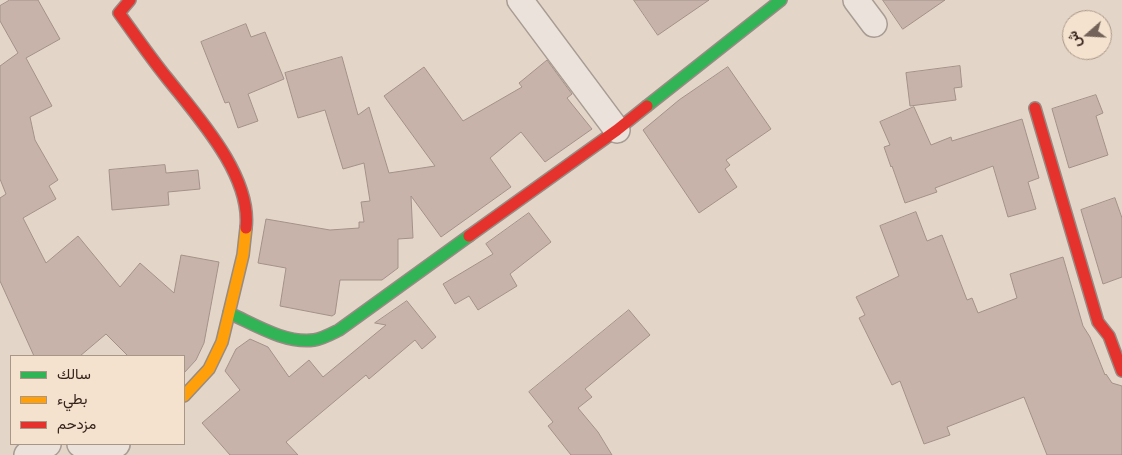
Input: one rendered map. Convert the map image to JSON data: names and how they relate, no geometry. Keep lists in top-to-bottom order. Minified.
{"legend":["سالك","بطيء","مزدحم"],"north":"left"}
